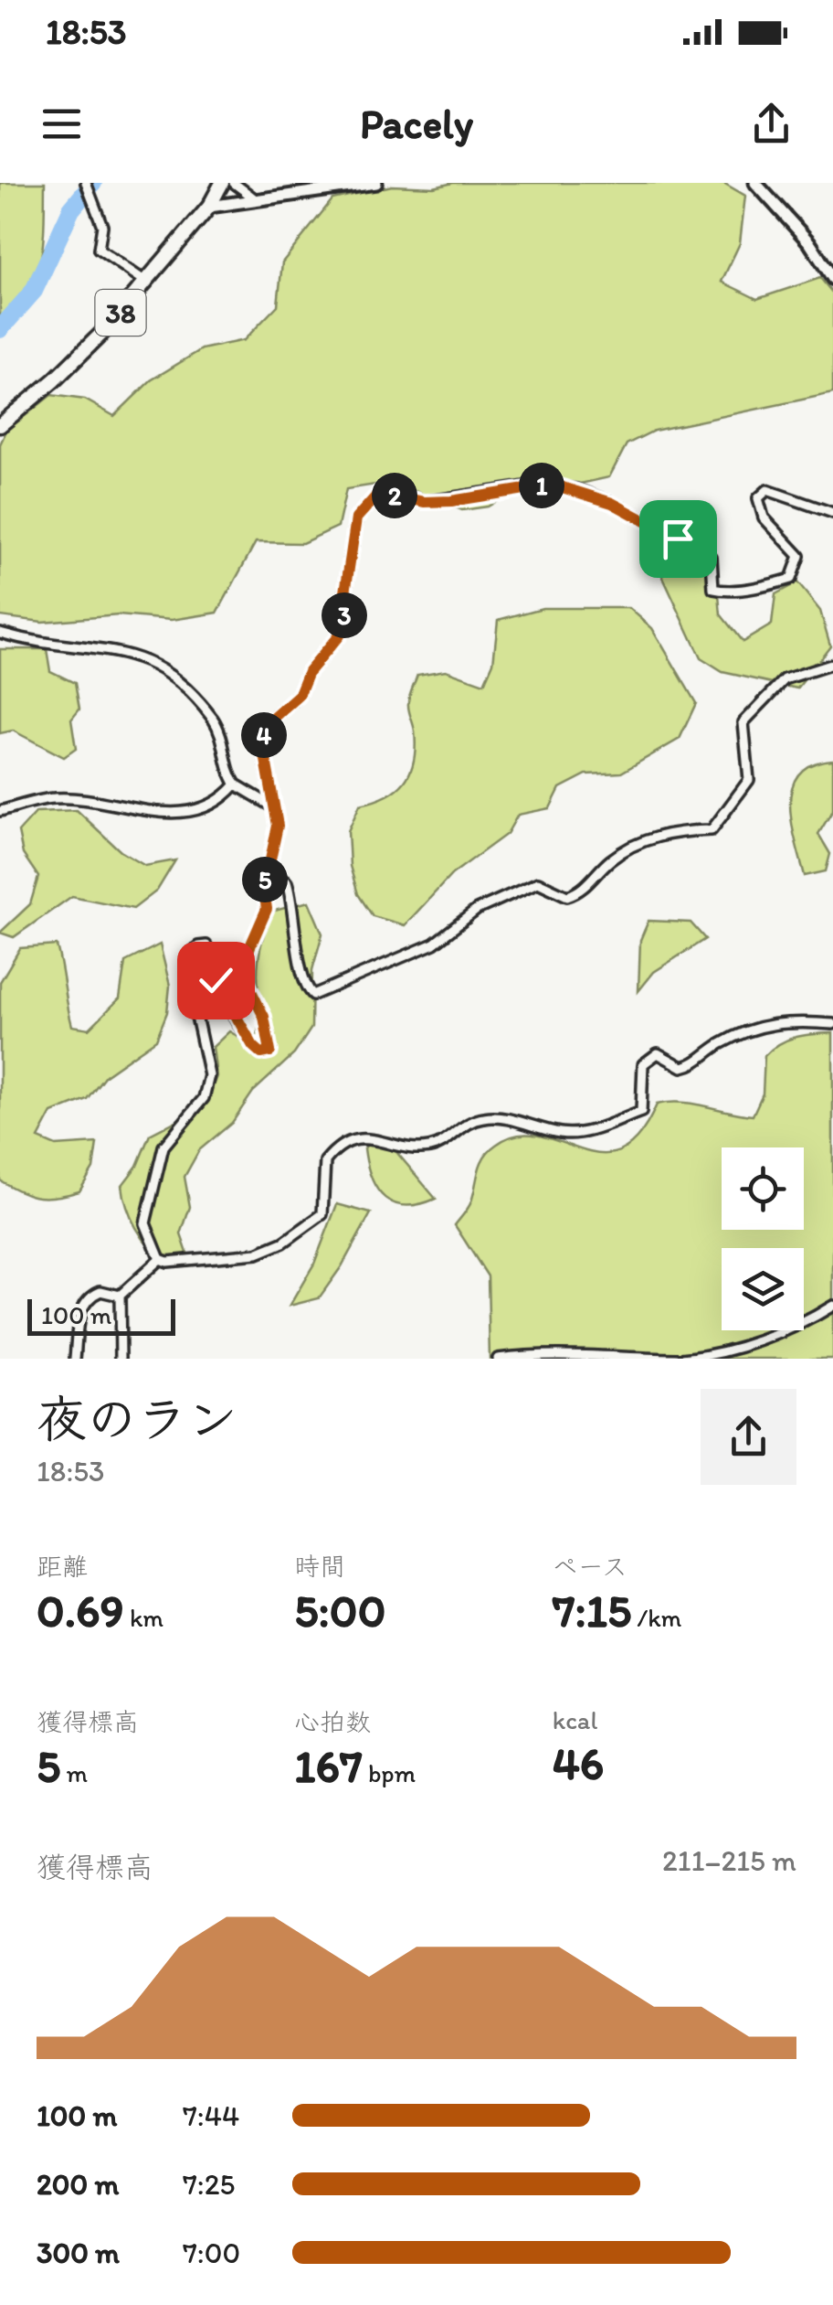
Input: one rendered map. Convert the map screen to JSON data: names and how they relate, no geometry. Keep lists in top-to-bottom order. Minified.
{"streets":{"main road":["38"]},"scale_bar":"100 m","page":{"status":"18:53","header":"Pacely","pins":["1","2","3","4","5"],"scale":"100 m","heading":["夜のラン","18:53"],"stats":[["距離","0.69 km"],["時間","5:00"],["ペース","7:15 /km"],["獲得標高","5 m"],["心拍数","167 bpm"],["kcal","46"]],"chart":["獲得標高","211–215 m"],"list":[{"name":"100 m","note":"7:44"},{"name":"200 m","note":"7:25"},{"name":"300 m","note":"7:00"}]}}
